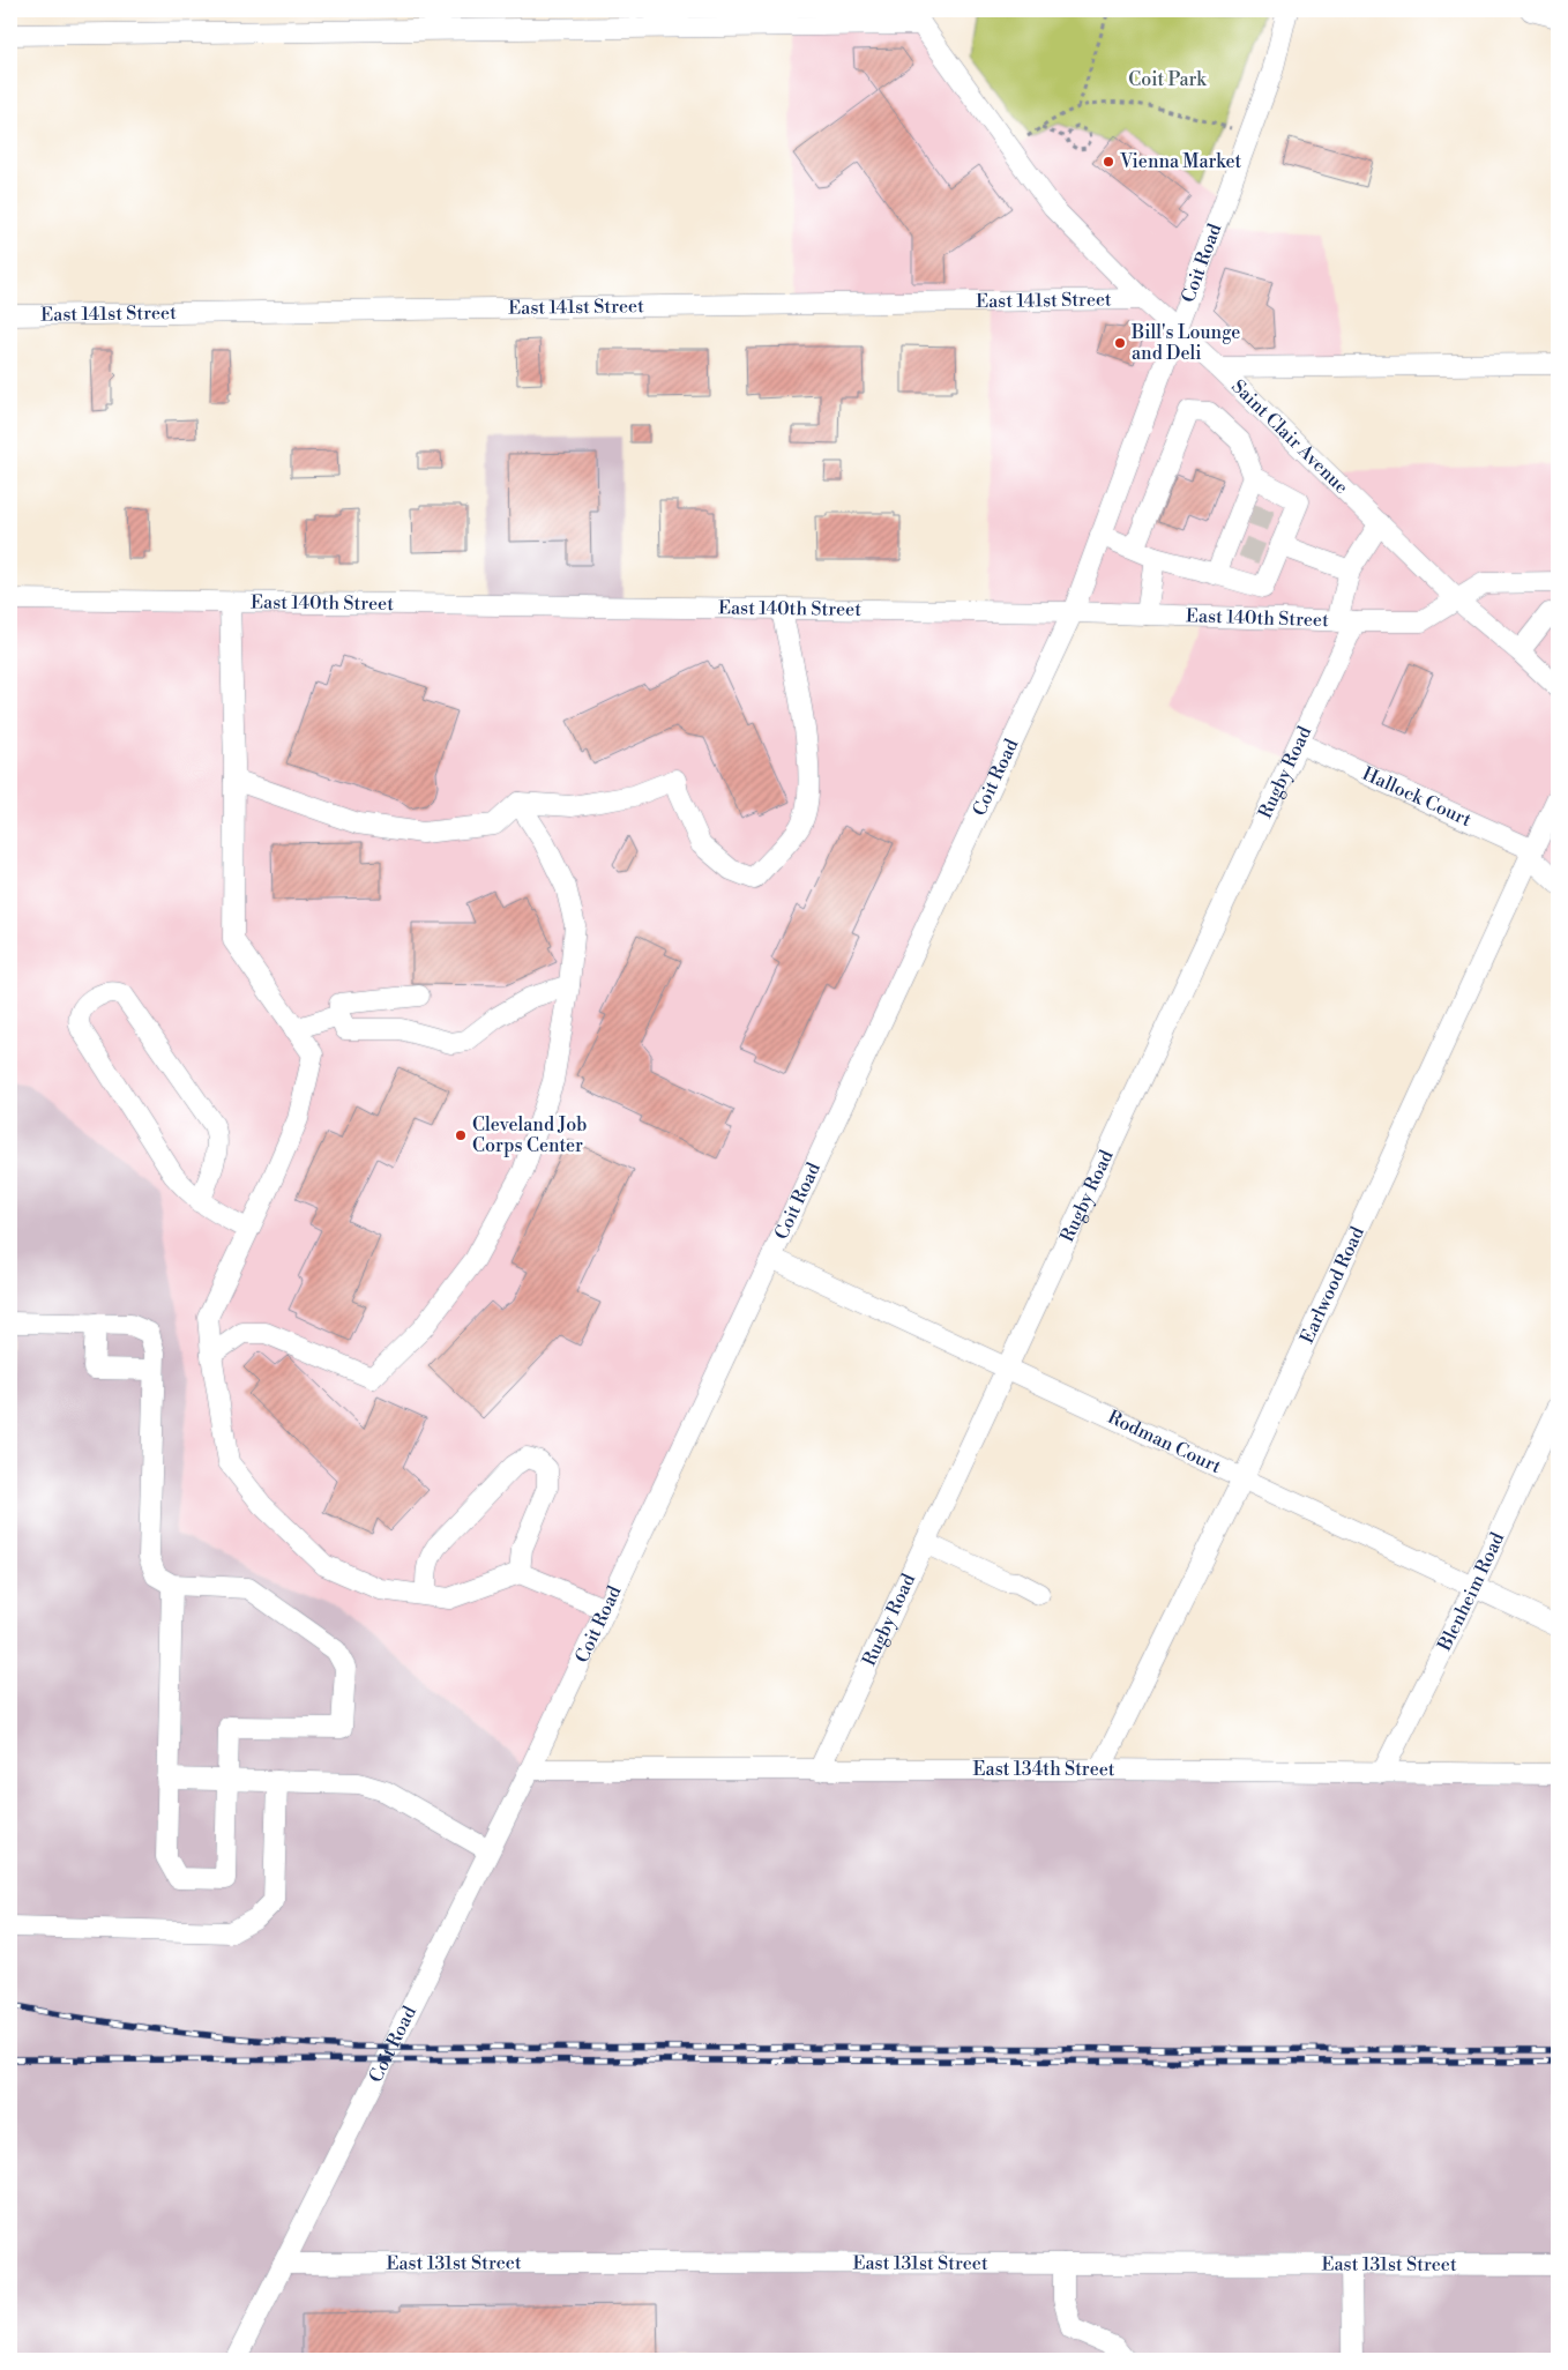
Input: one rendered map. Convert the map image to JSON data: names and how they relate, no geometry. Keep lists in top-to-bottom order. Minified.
{"streets":{"street":["Coit Road","East 141st Street","Saint Clair Avenue","East 140th Street","Rugby Road","Hallock Court","Earlwood Road","Rodman Court","Blenheim Road","East 134th Street","East 131st Street"]},"crossings":[["Coit Road","Saint Clair Avenue"],["Coit Road","East 140th Street"],["Coit Road","Rodman Court"],["Coit Road","East 134th Street"],["Coit Road","East 131st Street"],["East 141st Street","Saint Clair Avenue"],["Saint Clair Avenue","East 140th Street"],["Saint Clair Avenue","Rugby Road"],["East 140th Street","Rugby Road"],["Rugby Road","Hallock Court"],["Rugby Road","Rodman Court"],["Rugby Road","East 134th Street"],["Hallock Court","Earlwood Road"],["Earlwood Road","Rodman Court"],["Earlwood Road","East 134th Street"],["Rodman Court","Blenheim Road"],["Blenheim Road","East 134th Street"]],"parks":["Coit Park"],"places":["Vienna Market","Bill's Lounge and Deli","Cleveland Job Corps Center"]}
